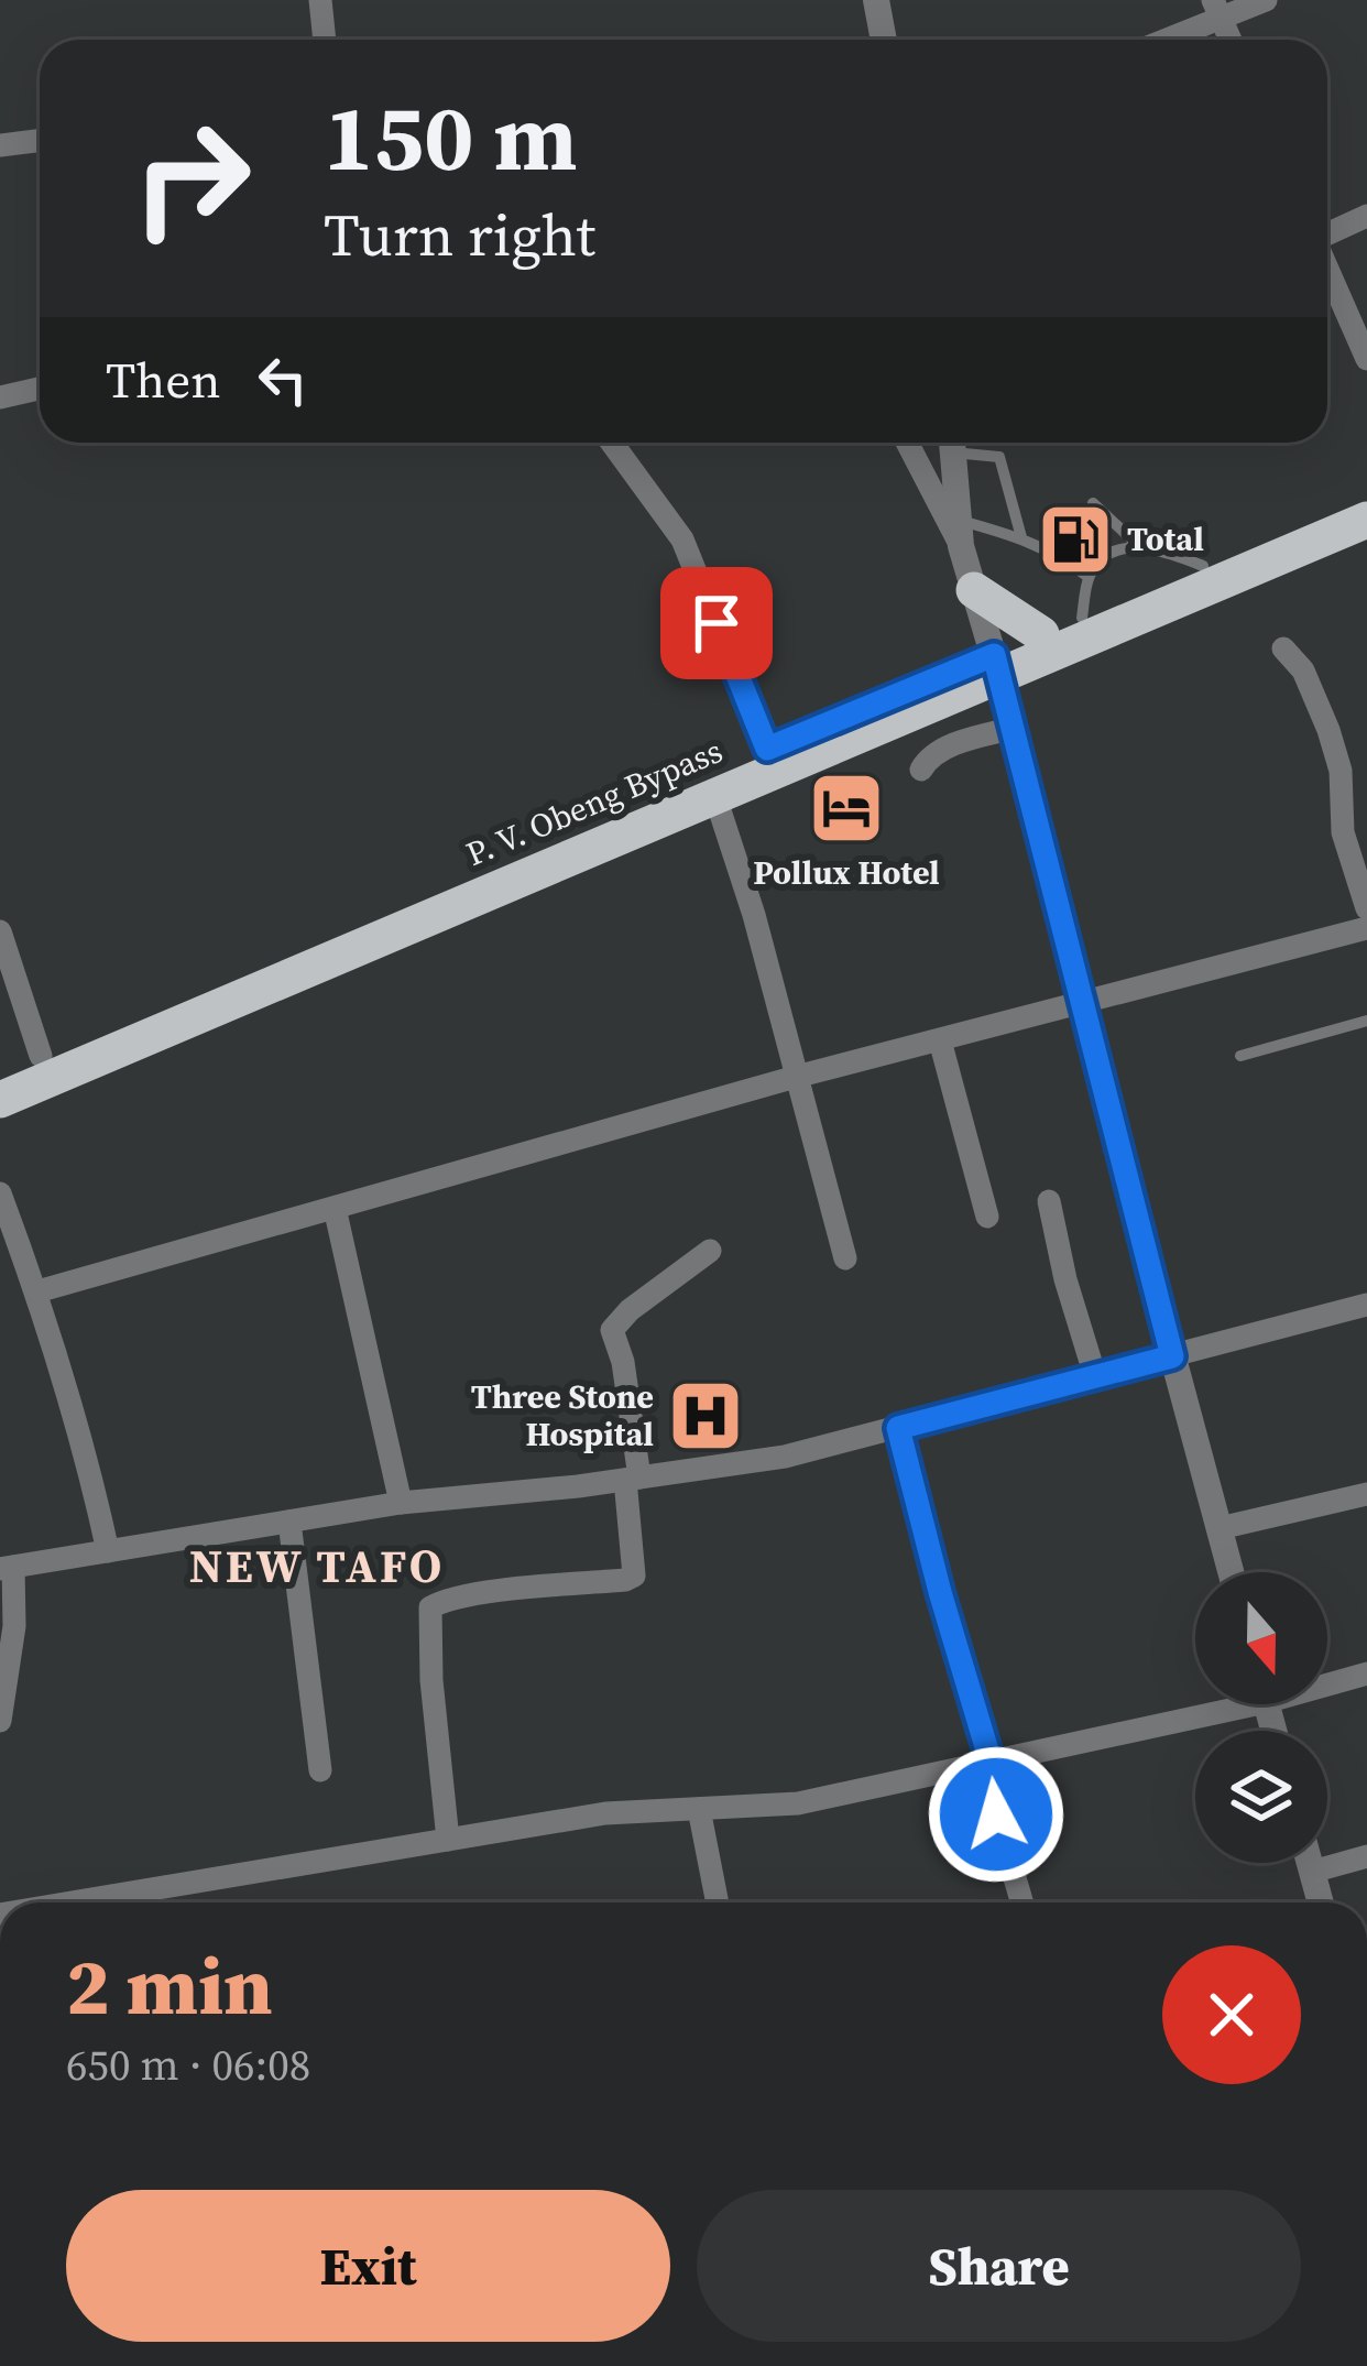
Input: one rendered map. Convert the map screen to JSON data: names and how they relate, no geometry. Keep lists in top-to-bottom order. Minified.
{"streets":{"highway":["P. V. Obeng Bypass"]},"districts":["NEW TAFO"],"places":{"fuel station":["Total"],"hotel":["Pollux Hotel"],"hospital":["Three Stone Hospital"]},"north":"bottom","page":{"turn":["150 m","Turn right"],"then":"Then","heading":["2 min","650 m · 06:08"],"buttons":["Exit","Share"]}}
